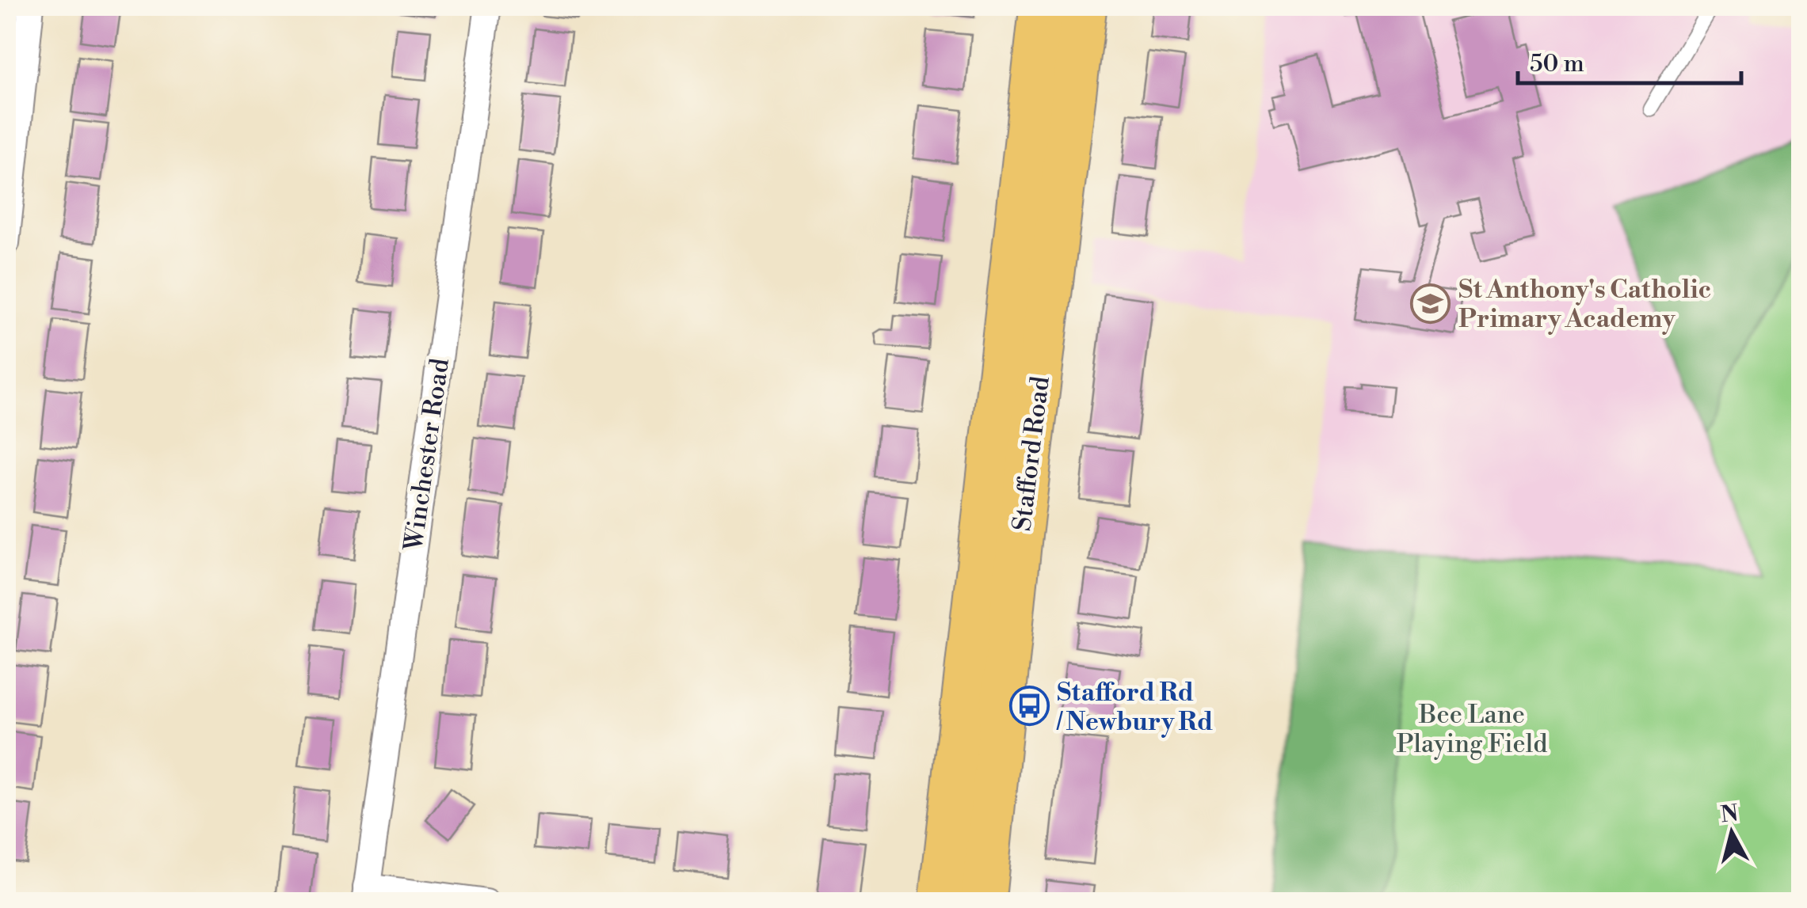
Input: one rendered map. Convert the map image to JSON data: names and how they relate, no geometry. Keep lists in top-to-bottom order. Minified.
{"streets":{"highway":["Stafford Road"],"street":["Winchester Road"]},"parks":["Bee Lane Playing Field"],"places":{"school or university":["St Anthony's Catholic Primary Academy"],"bus stop":["Stafford Rd / Newbury Rd"]},"scale_bar":"50 m","north":"top"}
